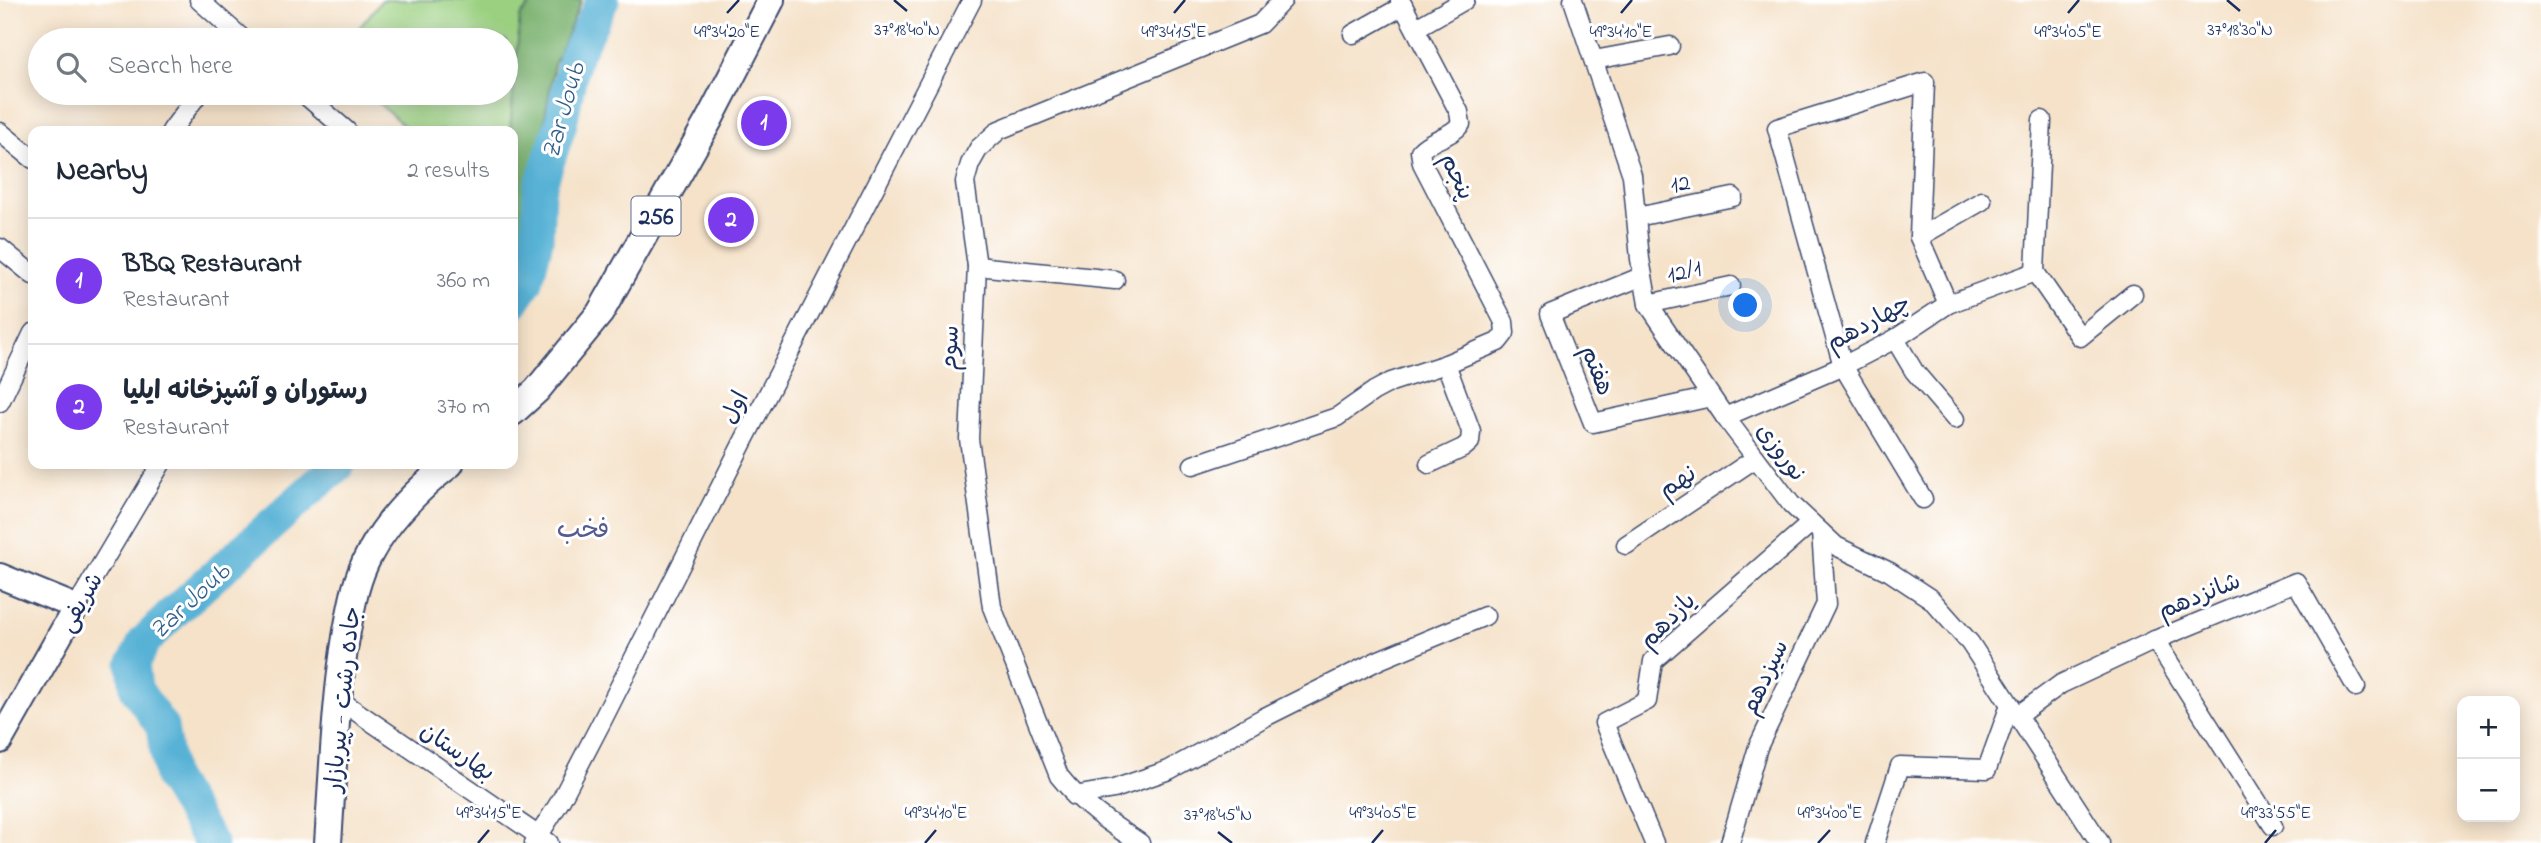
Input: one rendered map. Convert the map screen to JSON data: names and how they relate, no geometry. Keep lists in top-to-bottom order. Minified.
{"streets":{"main road":["256","شریفی","جاده رشت - پیربازار"],"street":["پنجم","12","12/1","چهاردهم","سوم","هفتم","اول","نوروزی","نهم","شانزدهم","یازدهم","سیزدهم","بهارستان"]},"crossings":[["12","نوروزی"],["12/1","نوروزی"],["چهاردهم","نوروزی"],["هفتم","نوروزی"],["اول","بهارستان"],["نوروزی","نهم"],["نوروزی","شانزدهم"],["نوروزی","یازدهم"],["نوروزی","سیزدهم"],["یازدهم","سیزدهم"],["جاده رشت - پیربازار","بهارستان"]],"districts":["فخب"],"water":["Zar Joub"],"page":{"search":"Search here","pins":["1","2"],"heading":["Nearby","2 results"],"list":[{"mark":"1","name":"BBQ Restaurant","note":"Restaurant","value":"360 m"},{"mark":"2","name":"رستوران و آشپزخانه ایلیا","note":"Restaurant","value":"370 m"}],"map_buttons":["+","−"]},"coordinates":["37°18'30\"N","37°18'40\"N","49°34'20\"E","49°34'15\"E","49°34'10\"E","49°34'05\"E","49°34'00\"E","49°33'55\"E","37°18'45\"N"]}
